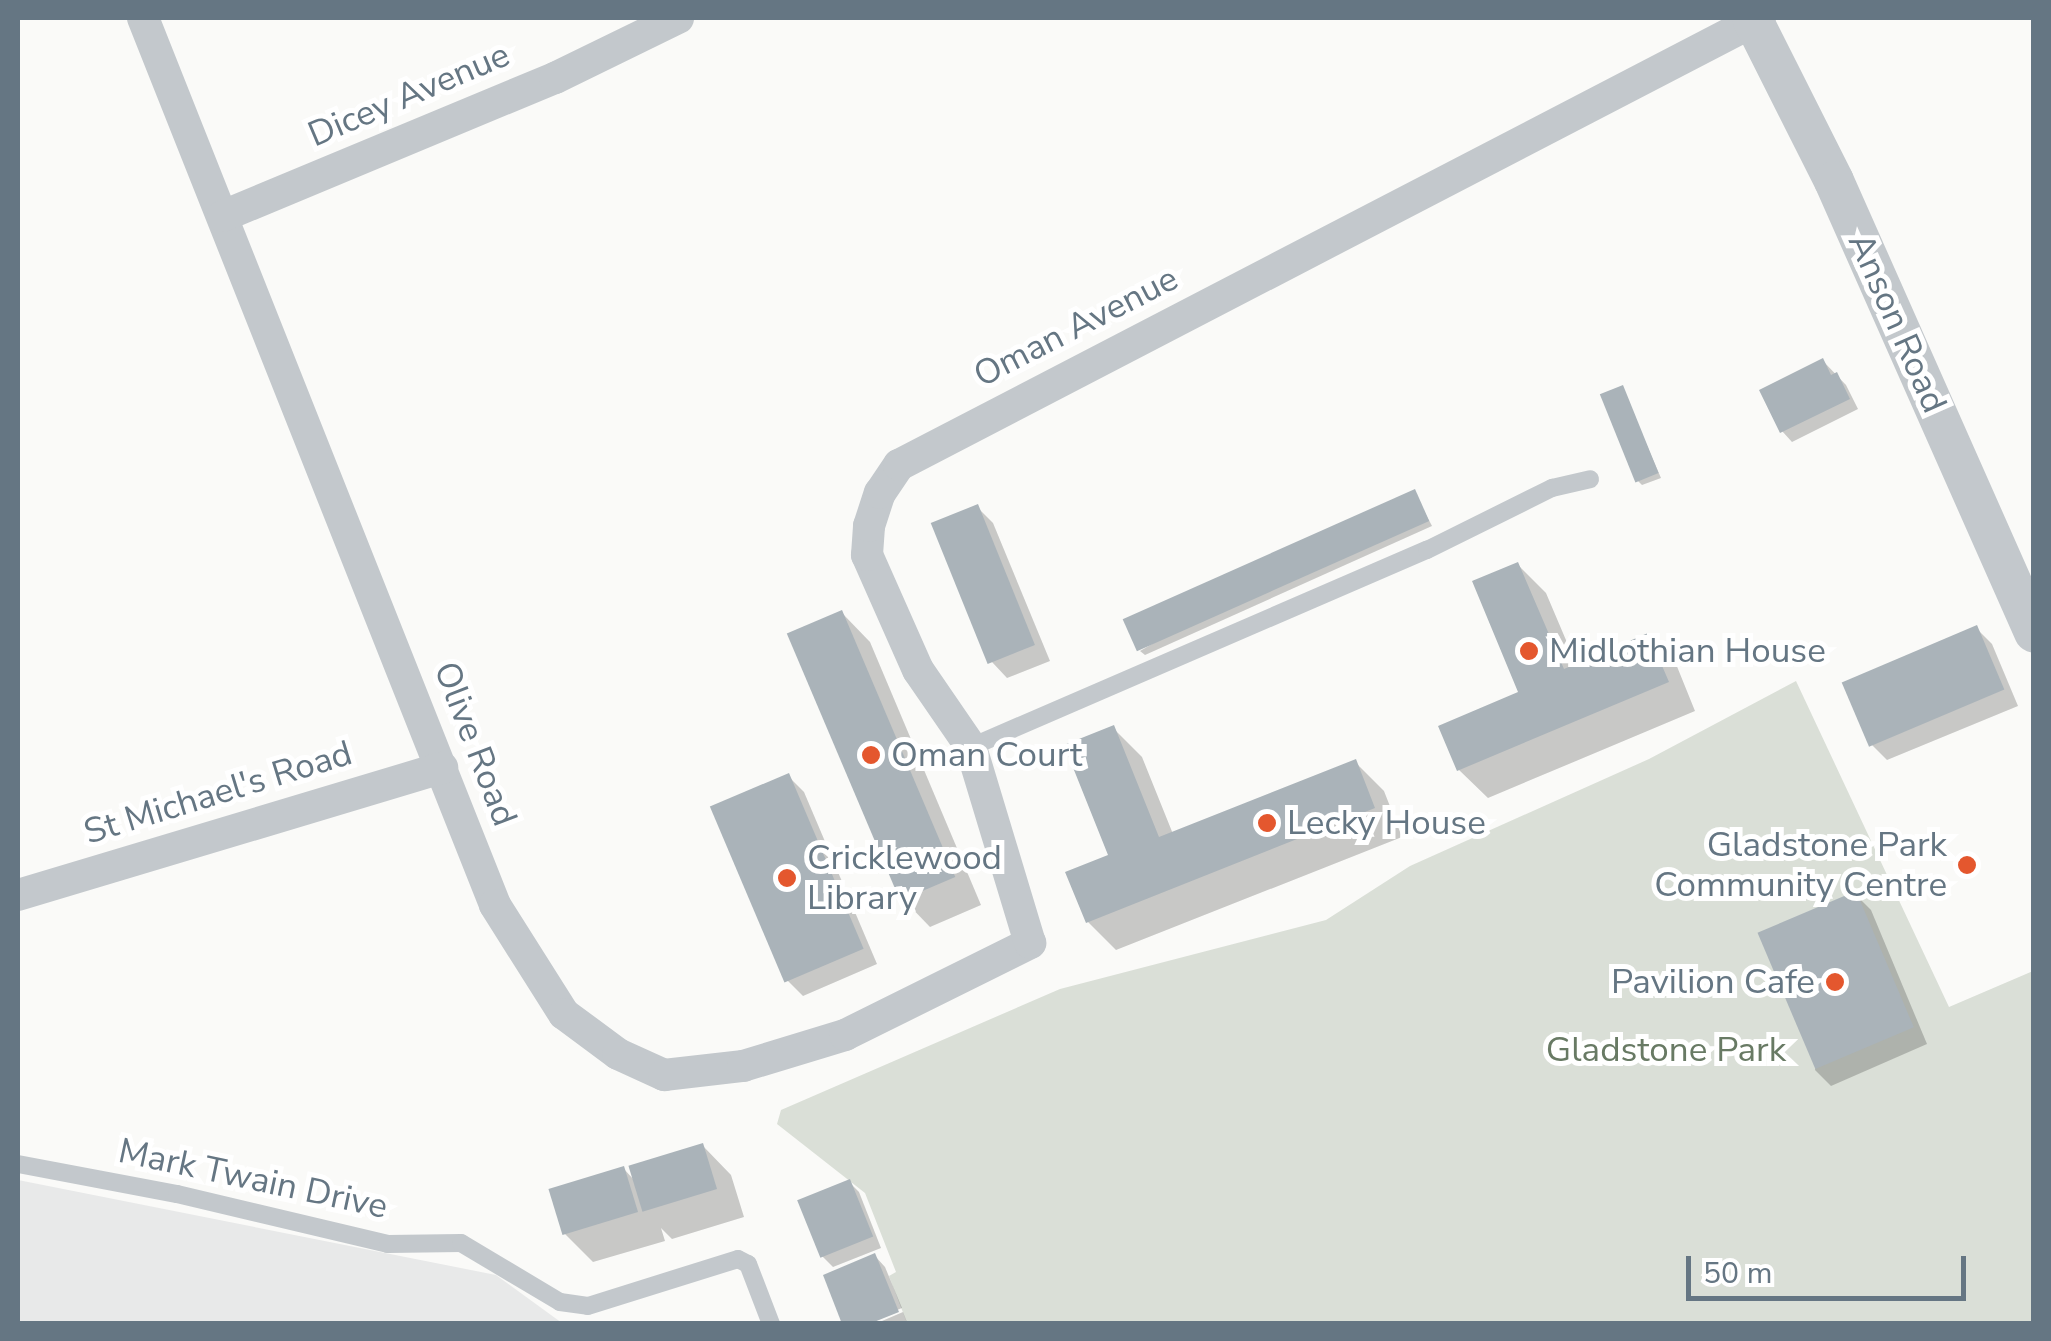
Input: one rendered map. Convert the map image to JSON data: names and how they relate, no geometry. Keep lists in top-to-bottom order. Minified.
{"streets":{"street":["Dicey Avenue","Anson Road","Oman Avenue","Olive Road","St Michael's Road"],"lane":["Mark Twain Drive"]},"crossings":[["Dicey Avenue","Olive Road"],["Anson Road","Oman Avenue"],["Oman Avenue","Olive Road"],["Olive Road","St Michael's Road"]],"parks":["Gladstone Park"],"places":["Midlothian House","Oman Court","Lecky House","Gladstone Park Community Centre","Cricklewood Library","Pavilion Cafe"],"scale_bar":"50 m"}
